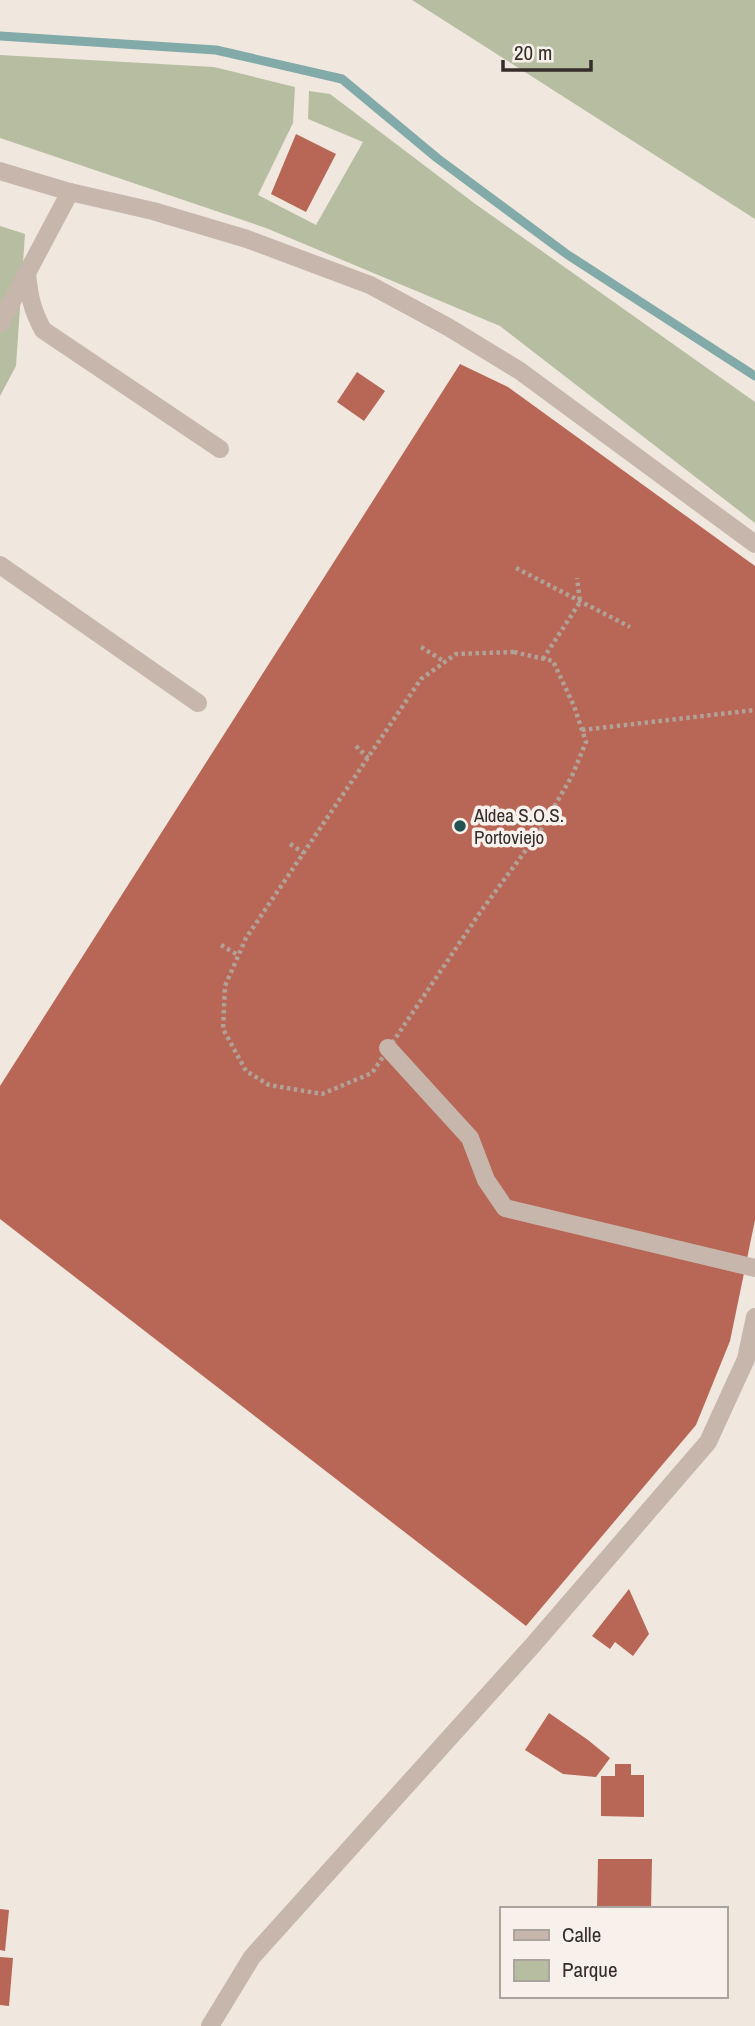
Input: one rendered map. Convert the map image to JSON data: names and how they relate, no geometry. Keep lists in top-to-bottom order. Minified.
{"places":["Aldea S.O.S. Portoviejo"],"legend":["Calle","Parque"],"scale_bar":"20 m"}
